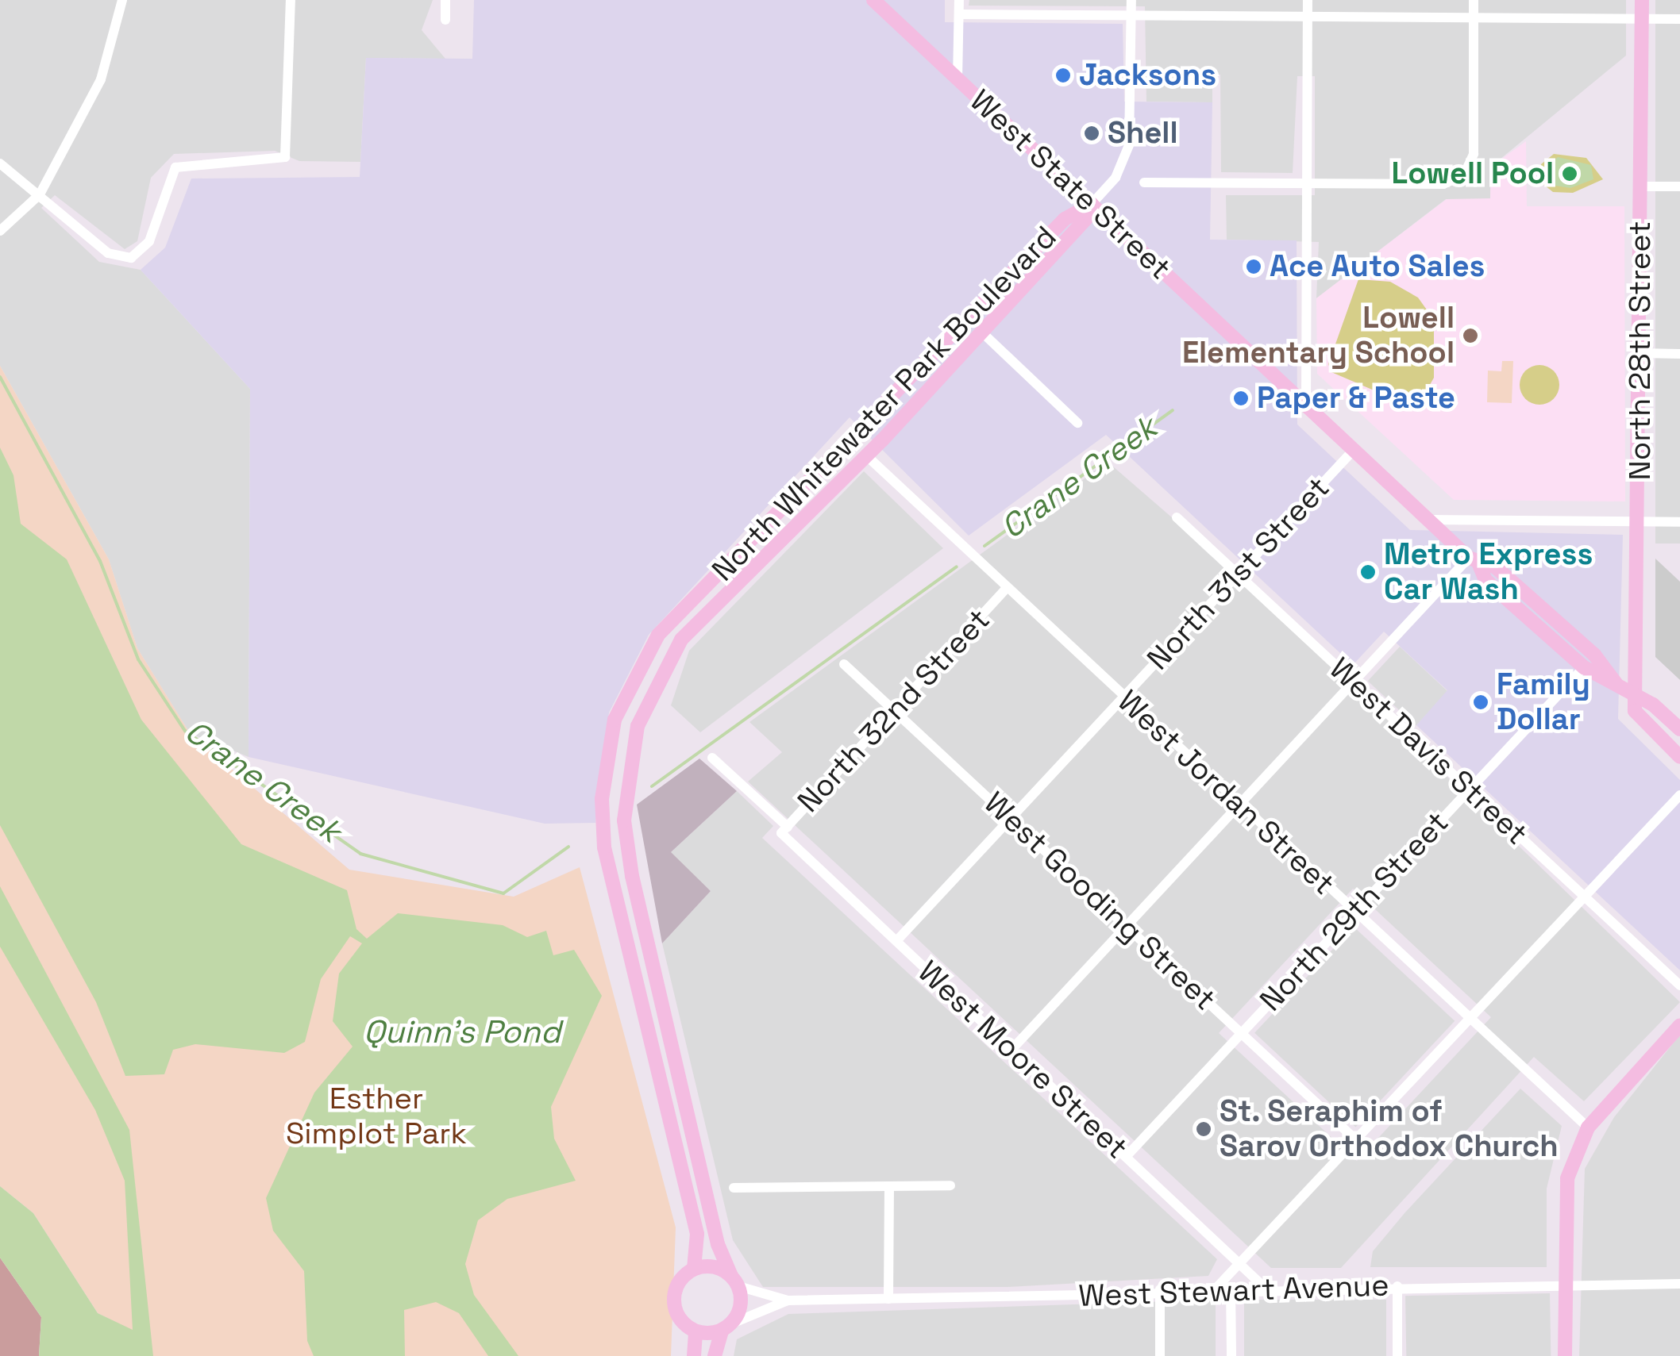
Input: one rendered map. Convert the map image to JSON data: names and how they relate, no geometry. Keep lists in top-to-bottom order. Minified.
{"streets":{"street":["West State Street","North 28th Street","North Whitewater Park Boulevard","North 31st Street","North 32nd Street","West Davis Street","West Jordan Street","West Gooding Street","North 29th Street","West Moore Street","West Stewart Avenue"]},"crossings":[["West State Street","North 28th Street"],["West State Street","North Whitewater Park Boulevard"],["West State Street","North 31st Street"],["West State Street","North 29th Street"],["North Whitewater Park Boulevard","West Jordan Street"],["North Whitewater Park Boulevard","West Stewart Avenue"],["North 31st Street","West Davis Street"],["North 31st Street","West Jordan Street"],["North 31st Street","West Gooding Street"],["North 31st Street","West Moore Street"],["North 32nd Street","West Jordan Street"],["North 32nd Street","West Gooding Street"],["North 32nd Street","West Moore Street"],["West Davis Street","North 29th Street"],["West Jordan Street","North 29th Street"],["West Gooding Street","North 29th Street"],["North 29th Street","West Moore Street"],["West Moore Street","West Stewart Avenue"]],"water":["Crane Creek","Quinn's Pond"],"parks":["Esther Simplot Park"],"places":["Jacksons","Shell","Lowell Pool","Ace Auto Sales","Lowell Elementary School","Paper & Paste","Metro Express Car Wash","Family Dollar","St. Seraphim of Sarov Orthodox Church"]}
